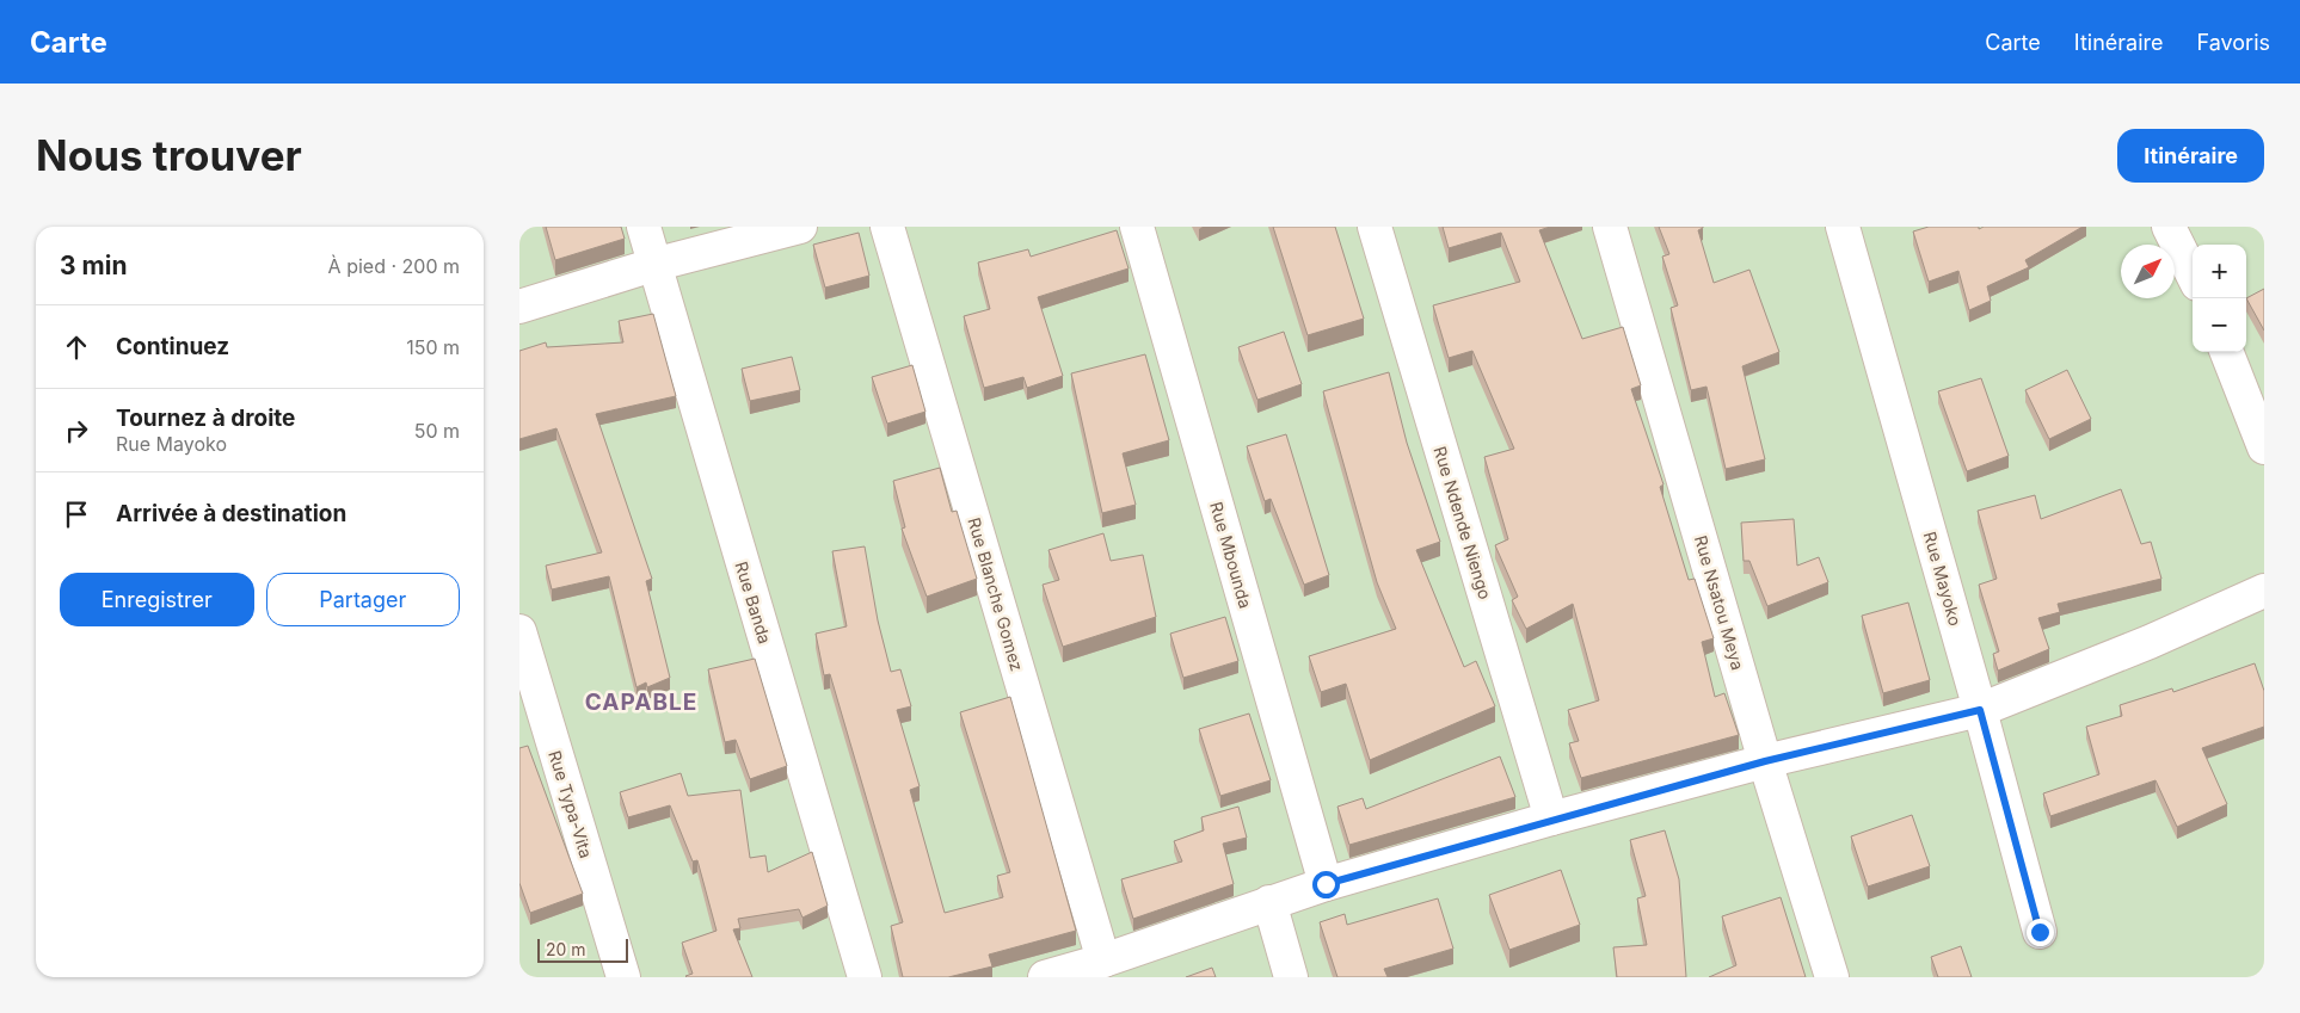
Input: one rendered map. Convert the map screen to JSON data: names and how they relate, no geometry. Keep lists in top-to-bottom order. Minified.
{"streets":{"street":["Rue Ndende Niengo","Rue Mbounda","Rue Mayoko","Rue Blanche Gomez","Rue Banda","Rue Nsatou Meya","Rue Typa-Vita"]},"districts":["CAPABLE"],"scale_bar":"20 m","north":"top right","page":{"header":"Carte","nav":["Carte","Itinéraire","Favoris"],"buttons":["Itinéraire",["Enregistrer","Partager"]],"title":"Nous trouver","heading":["3 min","À pied · 200 m"],"map_buttons":["+","−"],"list":[["Continuez","150 m"],["Tournez à droite","Rue Mayoko","50 m"],"Arrivée à destination"],"scale":"20 m"}}
